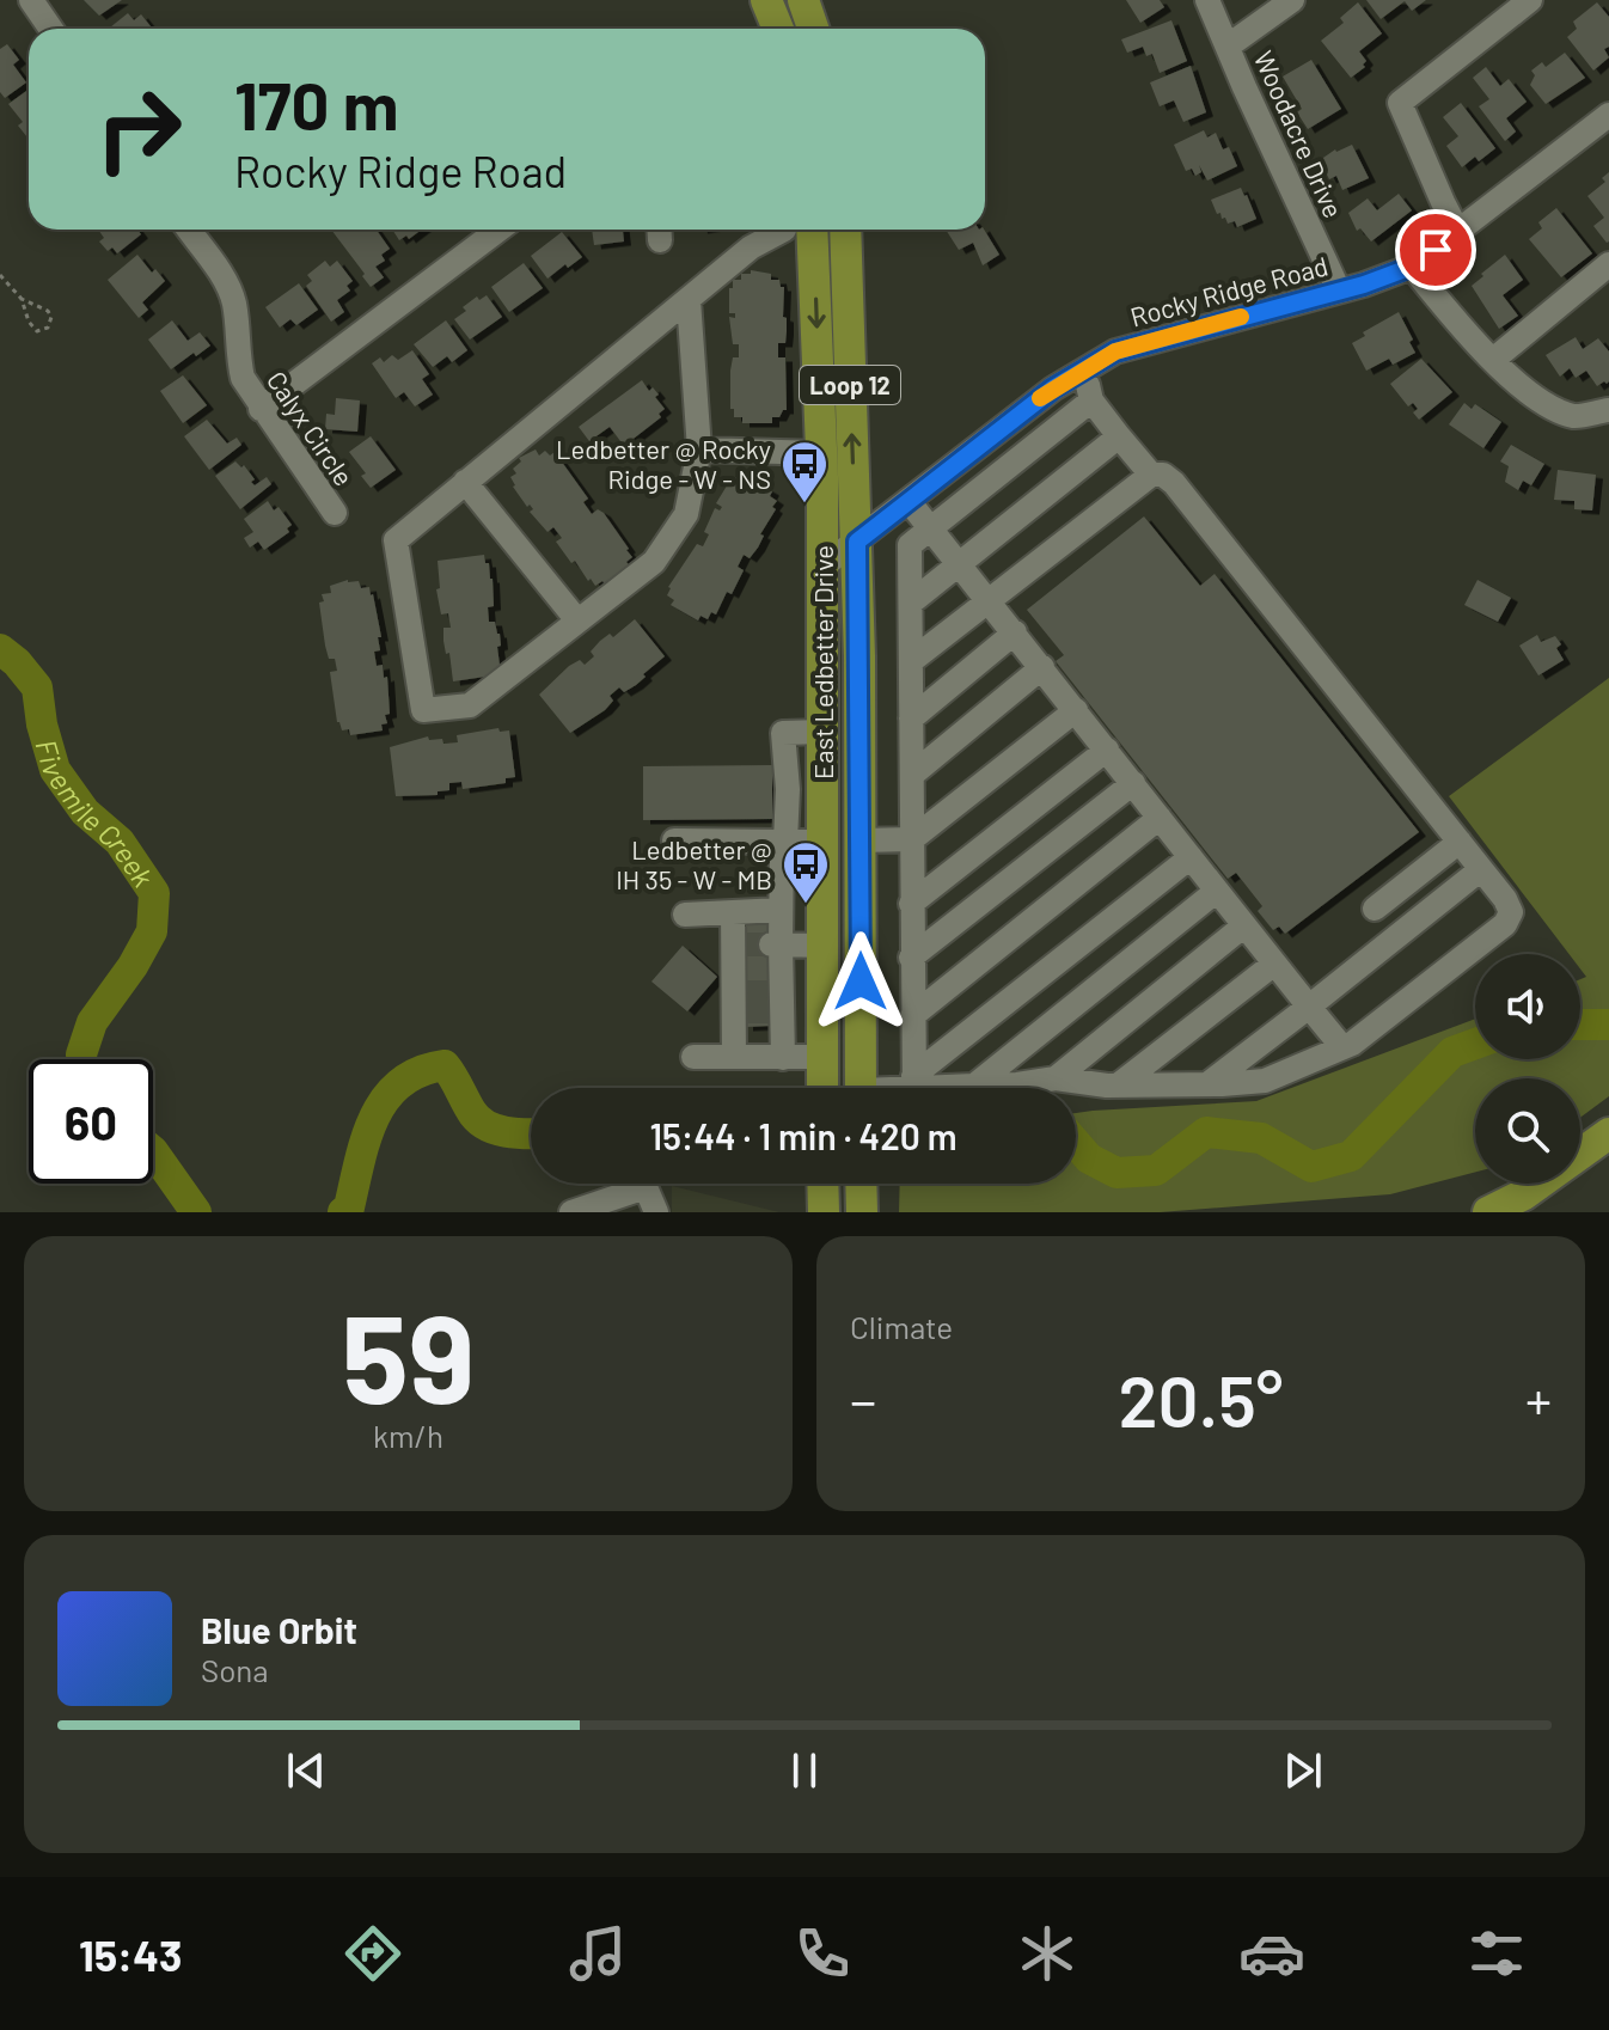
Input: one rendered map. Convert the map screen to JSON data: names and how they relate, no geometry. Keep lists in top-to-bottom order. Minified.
{"streets":{"main road":["Loop 12","East Ledbetter Drive"],"street":["Woodacre Drive","Rocky Ridge Road","Calyx Circle"]},"crossings":[["Woodacre Drive","Rocky Ridge Road"],["Rocky Ridge Road","East Ledbetter Drive"]],"water":["Fivemile Creek"],"places":{"bus stop":["Ledbetter @ Rocky Ridge - W - NS","Ledbetter @ IH 35 - W - MB"]},"page":{"turn":["170 m","Rocky Ridge Road"],"limit":"60","trip":"15:44 · 1 min · 420 m","tile":[["59","km/h"],"Climate"],"heat":["−","20.5°","+"],"song":["Blue Orbit","Sona"],"tabs":"15:43"}}
